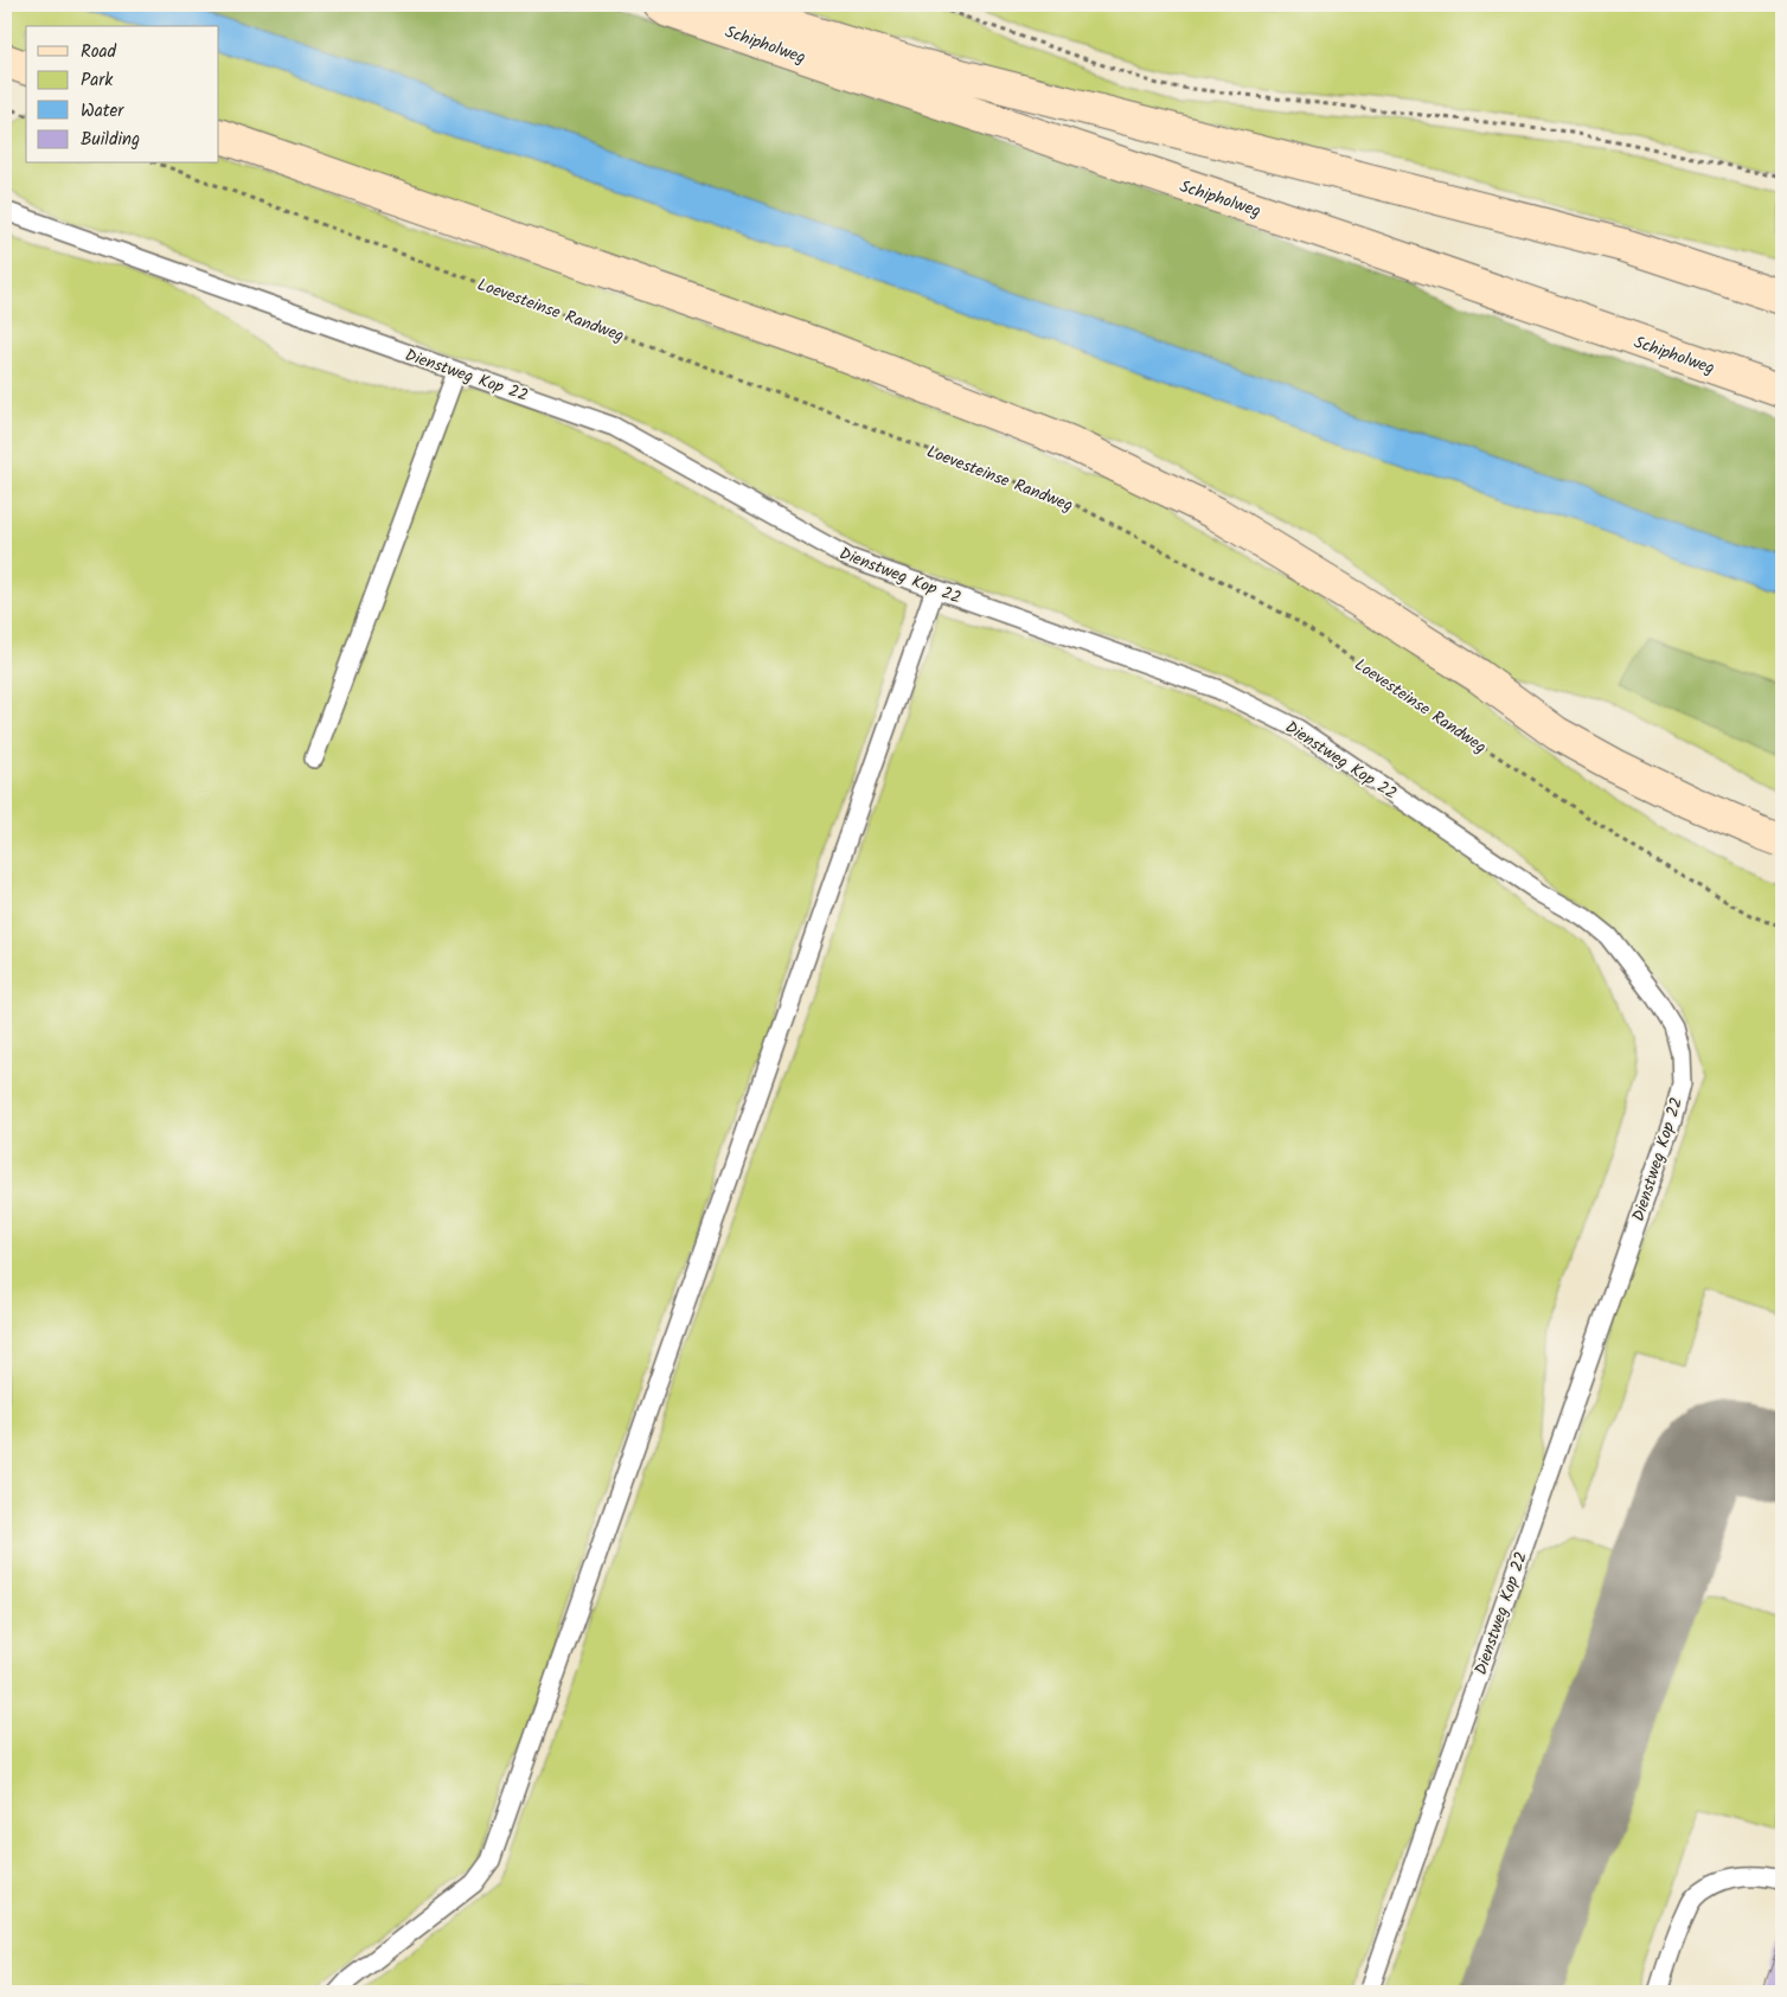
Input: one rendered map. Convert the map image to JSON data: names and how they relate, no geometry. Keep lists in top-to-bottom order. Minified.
{"streets":{"main road":["Schipholweg"],"lane":["Dienstweg Kop 22"],"path":["Loevesteinse Randweg"]},"legend":["Road","Park","Water","Building"]}
